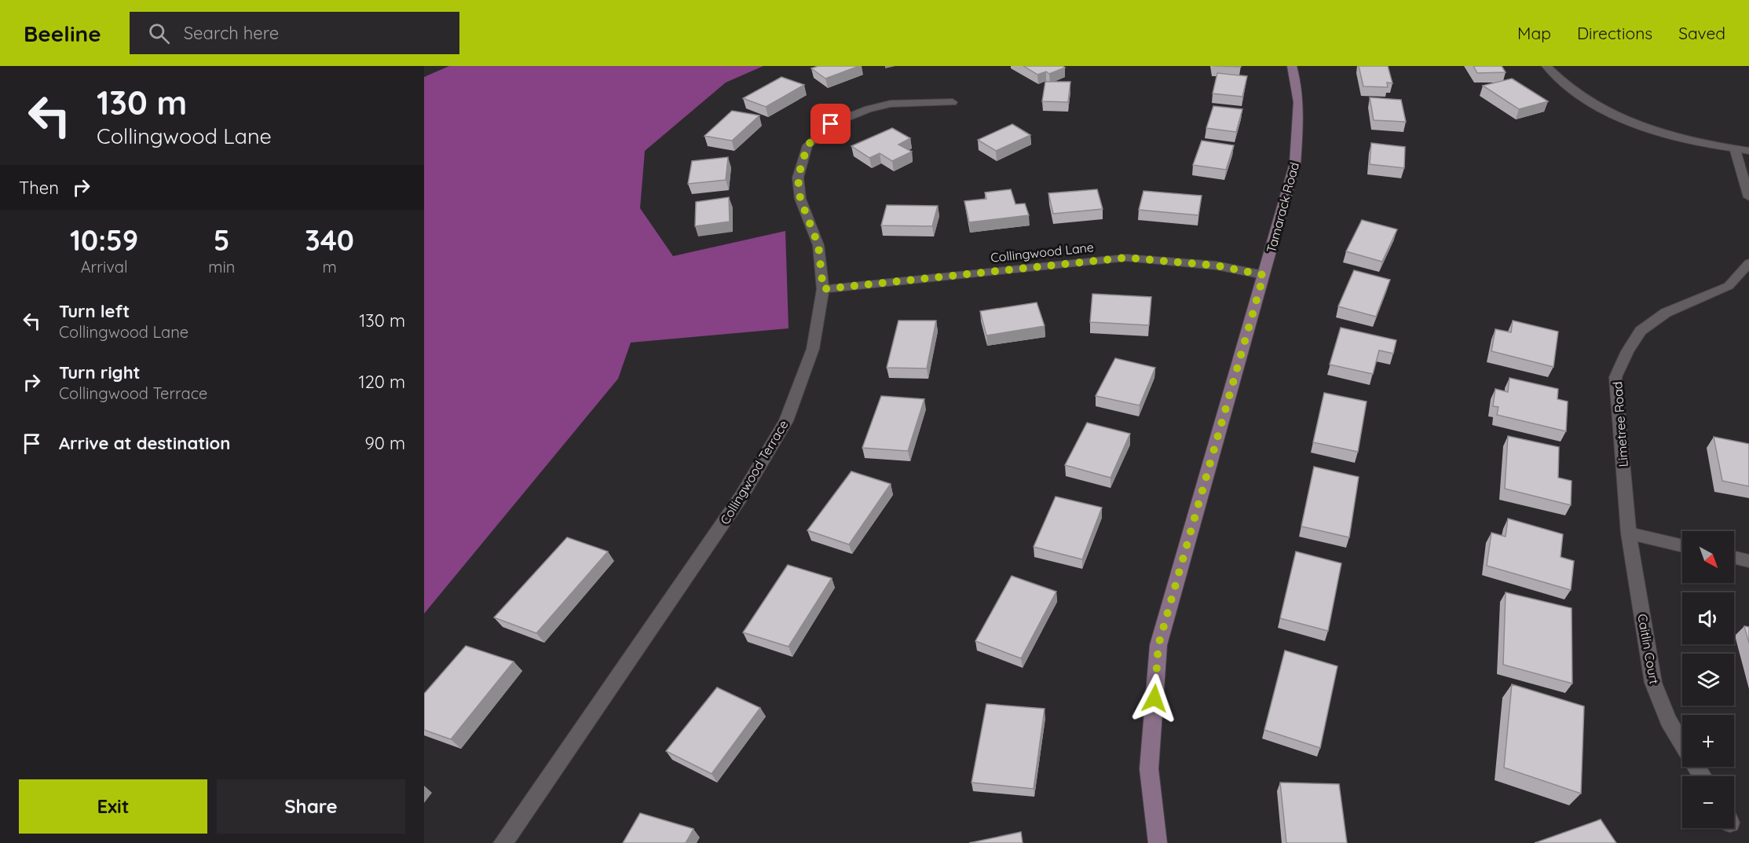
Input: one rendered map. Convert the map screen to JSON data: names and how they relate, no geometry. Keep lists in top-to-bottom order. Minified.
{"streets":{"street":["Tamarack Road","Collingwood Lane","Limetree Road","Collingwood Terrace","Caitlin Court"]},"crossings":[["Tamarack Road","Collingwood Lane"],["Collingwood Lane","Collingwood Terrace"],["Limetree Road","Caitlin Court"]],"north":"bottom right","page":{"header":"Beeline","search":"Search here","nav":["Map","Directions","Saved"],"turn":["130 m","Collingwood Lane"],"then":"Then","eta":["10:59","Arrival","5","min","340","m"],"list":[{"name":"Turn left","note":"Collingwood Lane","value":"130 m"},{"name":"Turn right","note":"Collingwood Terrace","value":"120 m"},{"name":"Arrive at destination","value":"90 m"}],"map_buttons":["+","−"],"buttons":["Exit","Share"]}}
